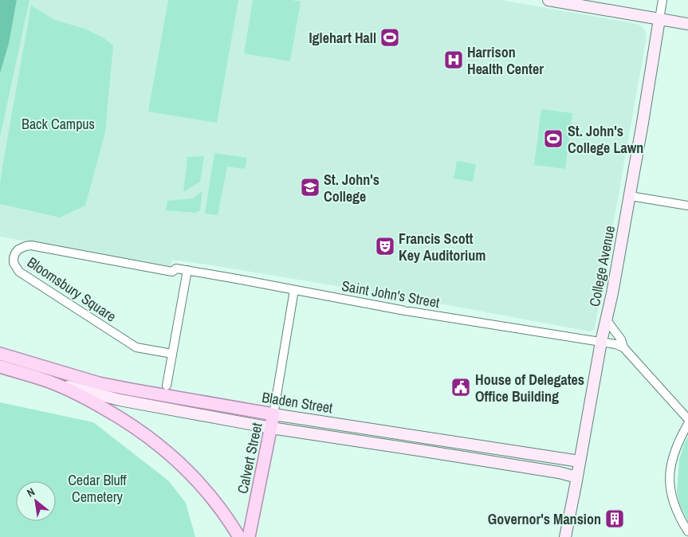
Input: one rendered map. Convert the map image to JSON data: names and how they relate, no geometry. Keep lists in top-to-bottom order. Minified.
{"streets":{"main road":["College Avenue","Bladen Street","Calvert Street"],"street":["Bloomsbury Square","Saint John's Street"]},"crossings":[["College Avenue","Saint John's Street"],["College Avenue","Bladen Street"],["Bloomsbury Square","Saint John's Street"],["Saint John's Street","Calvert Street"],["Bladen Street","Calvert Street"]],"parks":["Back Campus","Cedar Bluff Cemetery"],"places":{"sports":["Iglehart Hall","St. John's College Lawn"],"hospital":["Harrison Health Center"],"school or university":["St. John's College"],"theatre":["Francis Scott Key Auditorium"],"public building":["House of Delegates Office Building"],"building":["Governor's Mansion"]},"north":"top left"}
